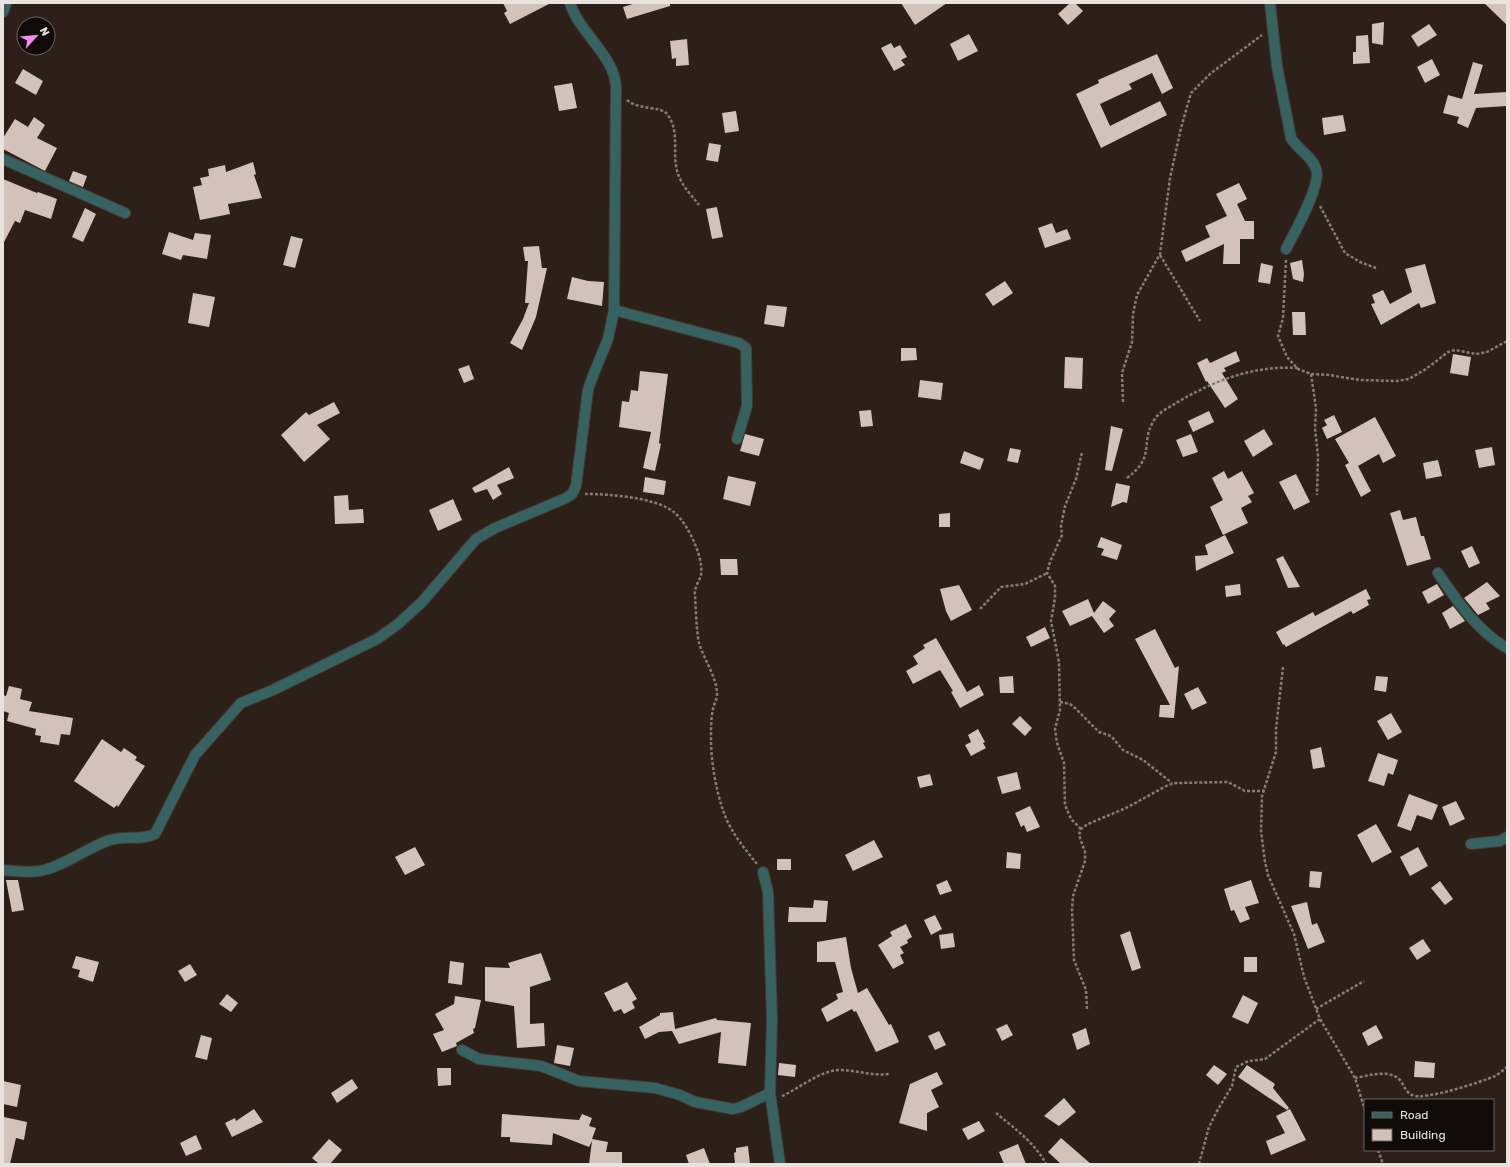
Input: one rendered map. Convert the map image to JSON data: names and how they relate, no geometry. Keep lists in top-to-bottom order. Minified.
{"legend":["Road","Building"],"north":"top right"}
